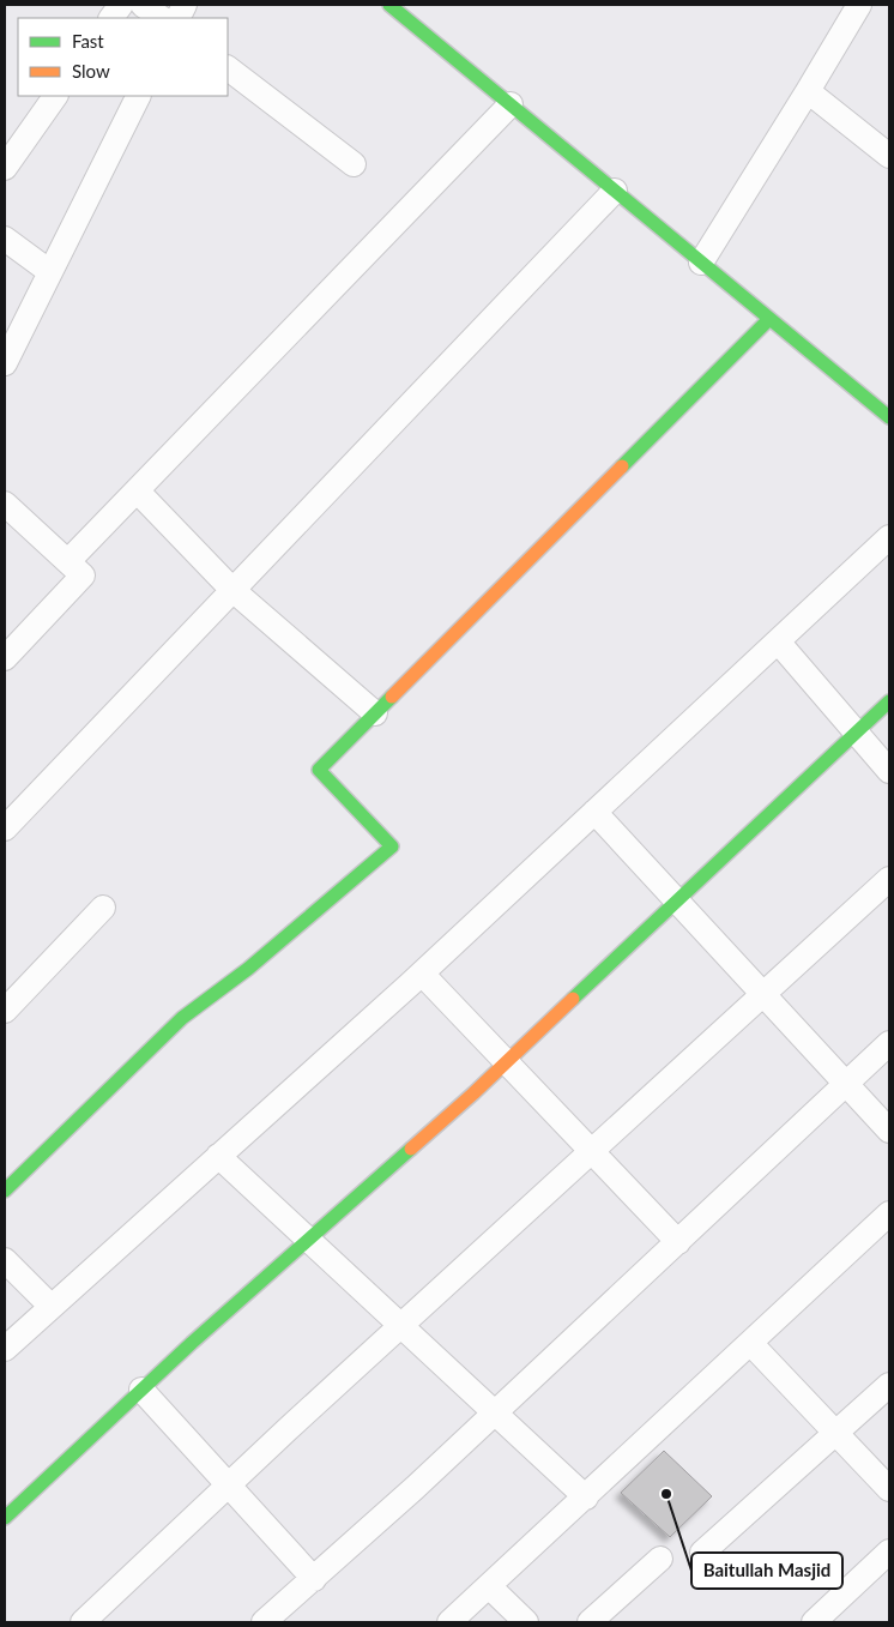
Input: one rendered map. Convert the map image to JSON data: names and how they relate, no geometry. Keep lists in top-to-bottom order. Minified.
{"places":["Baitullah Masjid"],"legend":["Fast","Slow"]}
